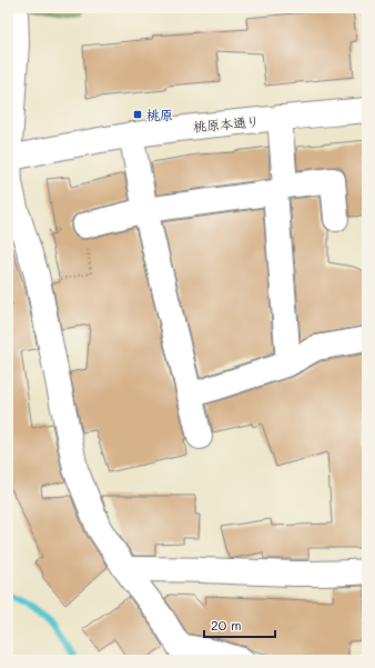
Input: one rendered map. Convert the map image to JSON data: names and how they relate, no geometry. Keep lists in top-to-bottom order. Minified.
{"streets":{"street":["桃原本通り"]},"places":{"transit":["桃原"]},"scale_bar":"20 m"}
